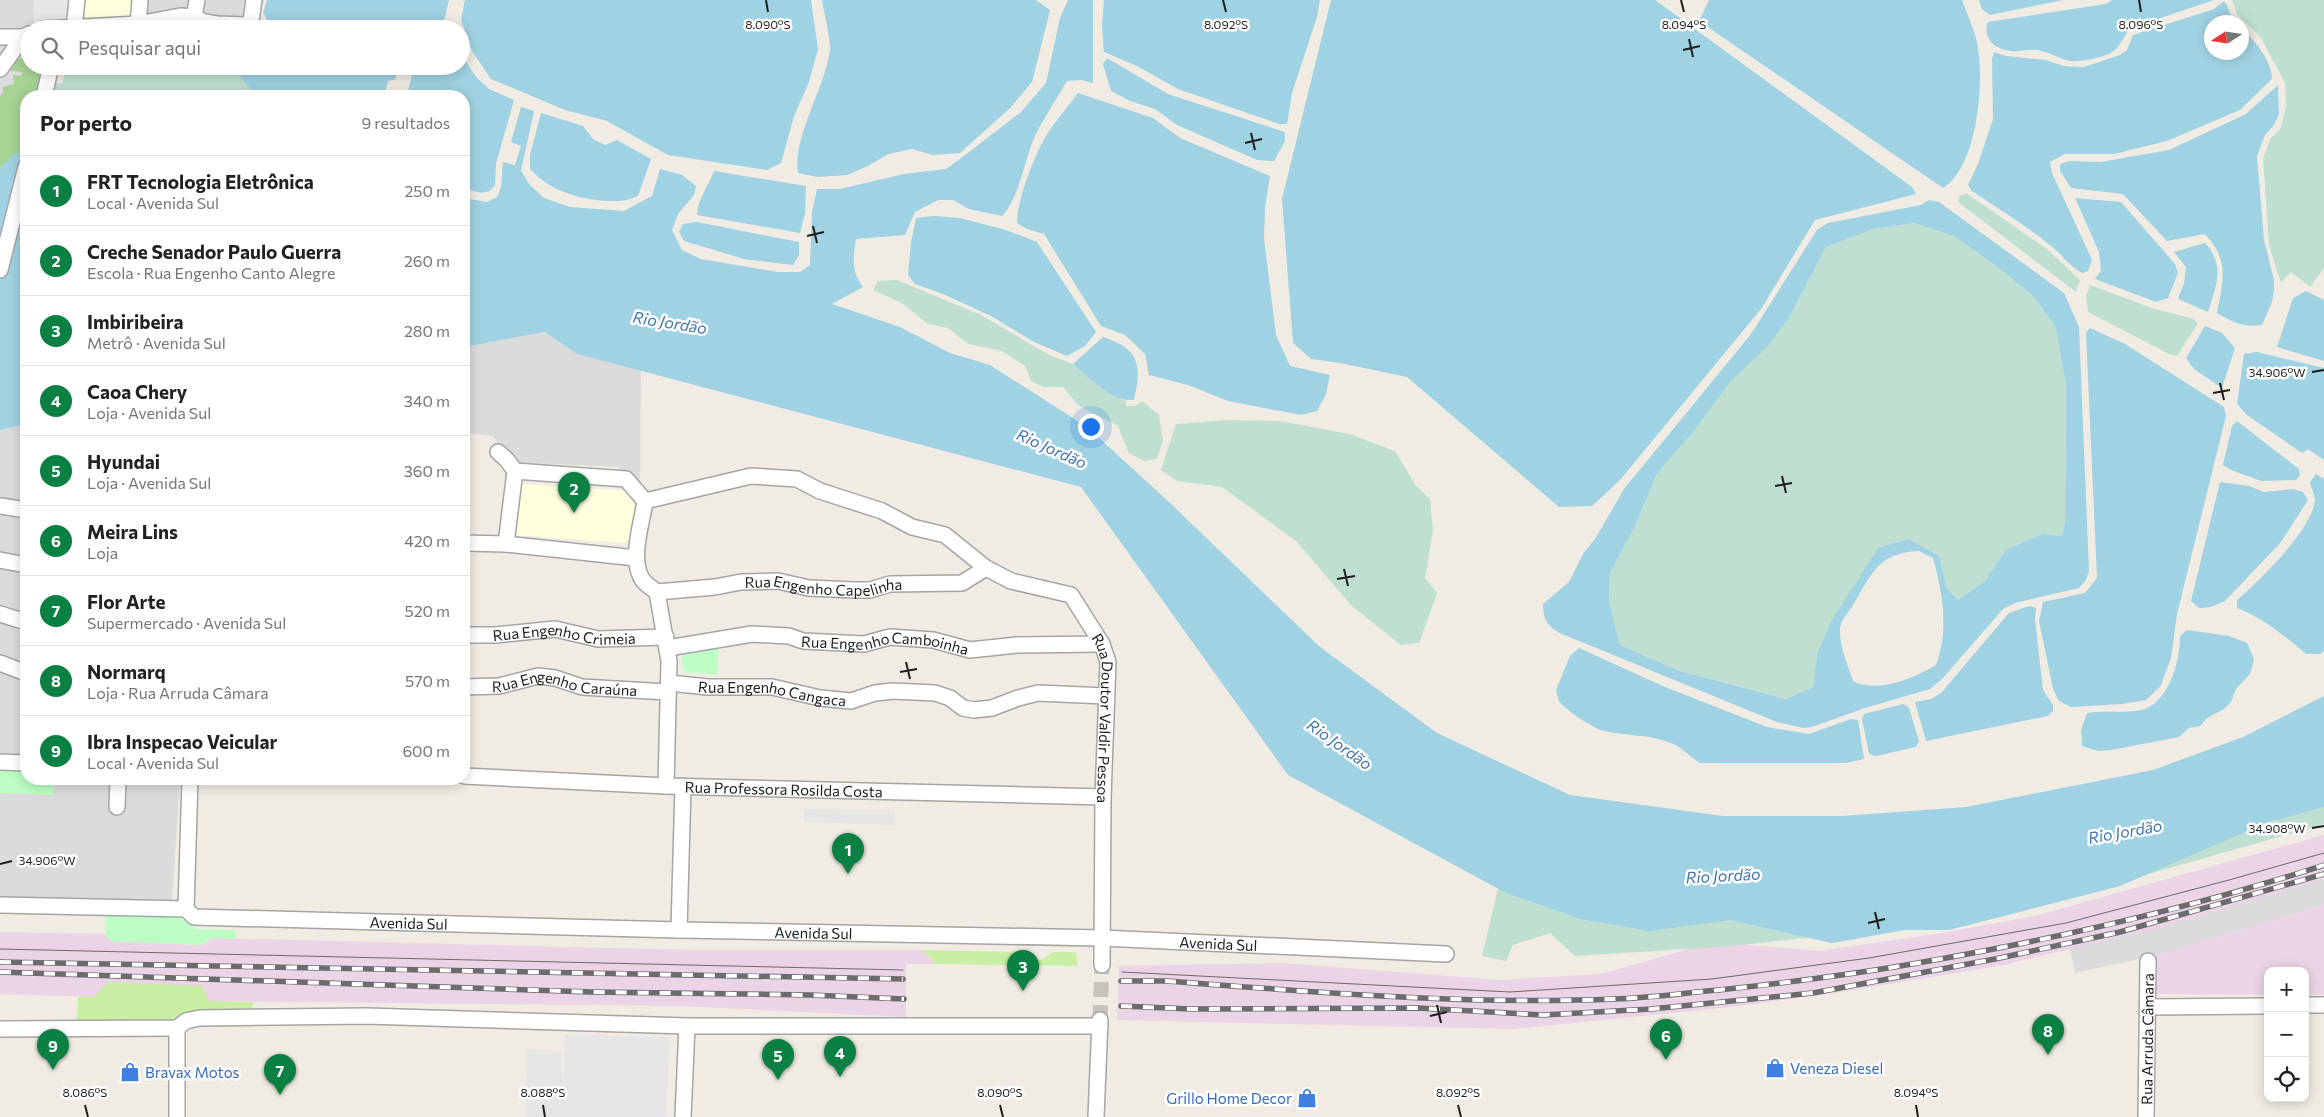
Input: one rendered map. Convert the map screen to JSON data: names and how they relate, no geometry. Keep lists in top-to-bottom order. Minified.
{"streets":{"street":["Rua Engenho Capelinha","Rua Engenho Crimeia","Rua Engenho Camboinha","Rua Engenho Caraúna","Rua Engenho Cangaca","Rua Doutor Valdir Pessoa","Rua Professora Rosilda Costa","Avenida Sul","Rua Arruda Câmara"]},"crossings":[["Rua Engenho Crimeia","Rua Engenho Camboinha"],["Rua Engenho Camboinha","Rua Doutor Valdir Pessoa"],["Rua Engenho Caraúna","Rua Engenho Cangaca"],["Rua Engenho Cangaca","Rua Doutor Valdir Pessoa"],["Rua Doutor Valdir Pessoa","Rua Professora Rosilda Costa"],["Rua Doutor Valdir Pessoa","Avenida Sul"]],"water":["Rio Jordão"],"places":{"shop":["Veneza Diesel","Bravax Motos","Grillo Home Decor"]},"north":"left","page":{"search":"Pesquisar aqui","heading":["Por perto","9 resultados"],"list":[{"mark":"1","name":"FRT Tecnologia Eletrônica","note":"Local · Avenida Sul","value":"250 m"},{"mark":"2","name":"Creche Senador Paulo Guerra","note":"Escola · Rua Engenho Canto Alegre","value":"260 m"},{"mark":"3","name":"Imbiribeira","note":"Metrô · Avenida Sul","value":"280 m"},{"mark":"4","name":"Caoa Chery","note":"Loja · Avenida Sul","value":"340 m"},{"mark":"5","name":"Hyundai","note":"Loja · Avenida Sul","value":"360 m"},{"mark":"6","name":"Meira Lins","note":"Loja","value":"420 m"},{"mark":"7","name":"Flor Arte","note":"Supermercado · Avenida Sul","value":"520 m"},{"mark":"8","name":"Normarq","note":"Loja · Rua Arruda Câmara","value":"570 m"},{"mark":"9","name":"Ibra Inspecao Veicular","note":"Local · Avenida Sul","value":"600 m"}],"pins":["2","1","3","8","6","9","4","5","7"],"map_buttons":["+","−"]},"coordinates":["8.090°S","8.092°S","8.094°S","8.096°S","34.906°W","34.908°W","8.086°S","8.088°S"]}
